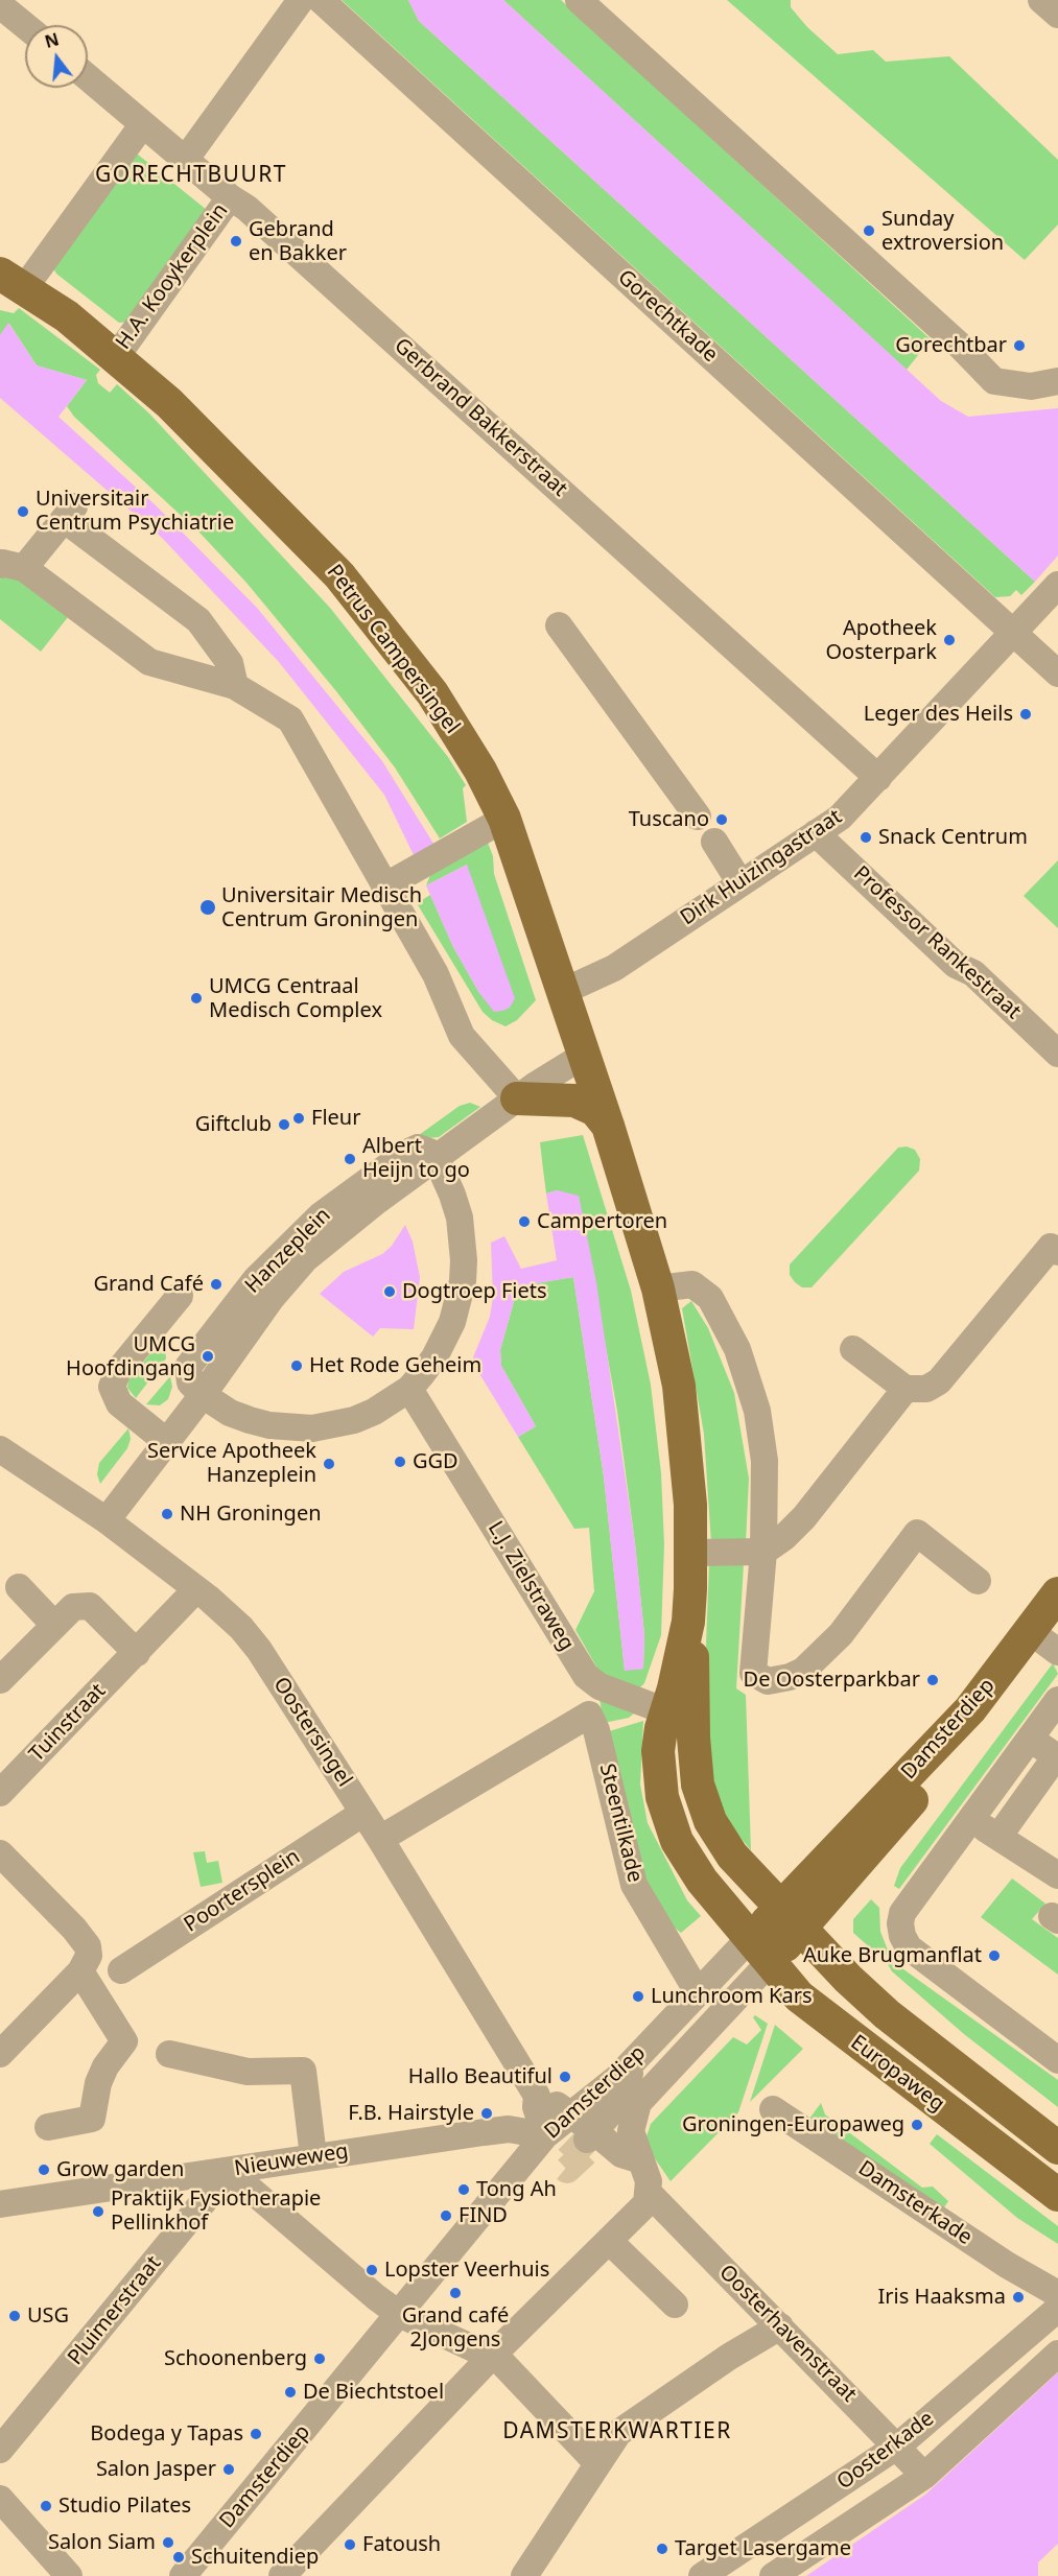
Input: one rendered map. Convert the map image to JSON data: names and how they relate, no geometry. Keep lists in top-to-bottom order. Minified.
{"streets":{"main road":["Petrus Campersingel","Damsterdiep","Europaweg"],"street":["H.A. Kooykerplein","Gorechtkade","Gerbrand Bakkerstraat","Dirk Huizingastraat","Professor Rankestraat","Hanzeplein","L.J. Zielstraweg","Tuinstraat","Oostersingel","Steentilkade","Poortersplein","Nieuweweg","Damsterkade","Pluimerstraat","Oosterhavenstraat","Oosterkade"]},"crossings":[["H.A. Kooykerplein","Gerbrand Bakkerstraat"],["H.A. Kooykerplein","Petrus Campersingel"],["Gorechtkade","Dirk Huizingastraat"],["Gerbrand Bakkerstraat","Dirk Huizingastraat"],["Petrus Campersingel","Dirk Huizingastraat"],["Petrus Campersingel","Hanzeplein"],["Petrus Campersingel","Damsterdiep"],["Petrus Campersingel","Europaweg"],["Dirk Huizingastraat","Professor Rankestraat"],["Hanzeplein","Oostersingel"],["Tuinstraat","Oostersingel"],["Damsterdiep","Oostersingel"],["Damsterdiep","Steentilkade"],["Damsterdiep","Europaweg"],["Damsterdiep","Nieuweweg"],["Damsterdiep","Oosterhavenstraat"],["Oostersingel","Poortersplein"],["Oostersingel","Nieuweweg"],["Nieuweweg","Pluimerstraat"],["Oosterhavenstraat","Oosterkade"]],"districts":["GORECHTBUURT","DAMSTERKWARTIER"],"places":["Sunday extroversion","Gebrand en Bakker","Gorechtbar","Universitair Centrum Psychiatrie","Apotheek Oosterpark","Leger des Heils","Tuscano","Snack Centrum","Universitair Medisch Centrum Groningen","UMCG Centraal Medisch Complex","Fleur","Giftclub","Albert Heijn to go","Campertoren","Grand Café","Dogtroep Fiets","UMCG Hoofdingang","Het Rode Geheim","GGD","Service Apotheek Hanzeplein","NH Groningen","De Oosterparkbar","Auke Brugmanflat","Lunchroom Kars","Hallo Beautiful","F.B. Hairstyle","Groningen-Europaweg","Grow garden","Tong Ah","Praktijk Fysiotherapie Pellinkhof","FIND","Lopster Veerhuis","Grand café 2Jongens","Iris Haaksma","USG","Schoonenberg","De Biechtstoel","Bodega y Tapas","Salon Jasper","Studio Pilates","Salon Siam","Fatoush","Target Lasergame","Schuitendiep"],"north":"top"}
